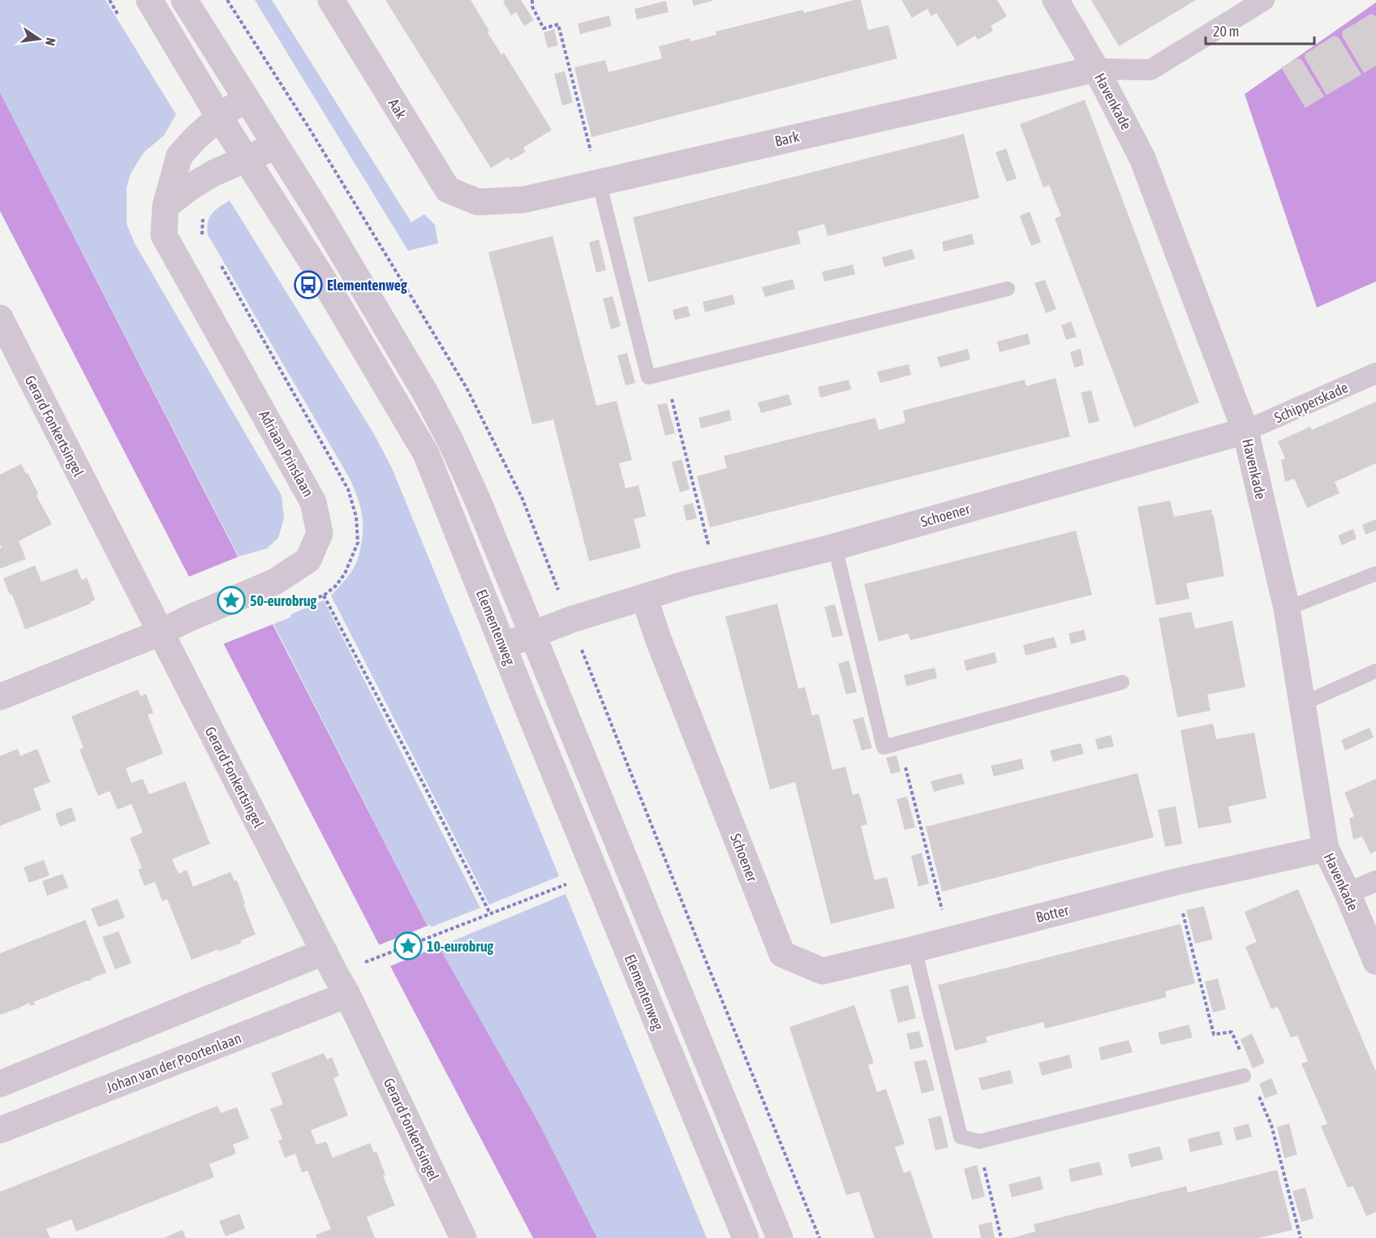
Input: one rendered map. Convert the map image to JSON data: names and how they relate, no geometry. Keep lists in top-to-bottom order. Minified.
{"streets":{"street":["Havenkade","Aak","Bark","Schipperskade","Gerard Fonkertsingel","Adriaan Prinslaan","Schoener","Elementenweg","Botter","Johan van der Poortenlaan"]},"crossings":[["Havenkade","Bark"],["Havenkade","Schipperskade"],["Havenkade","Schoener"],["Havenkade","Botter"],["Aak","Bark"],["Schipperskade","Schoener"],["Gerard Fonkertsingel","Adriaan Prinslaan"],["Gerard Fonkertsingel","Johan van der Poortenlaan"],["Adriaan Prinslaan","Elementenweg"],["Schoener","Elementenweg"],["Schoener","Botter"]],"places":{"bus stop":["Elementenweg"],"place":["50-eurobrug","10-eurobrug"]},"scale_bar":"20 m","north":"right"}
